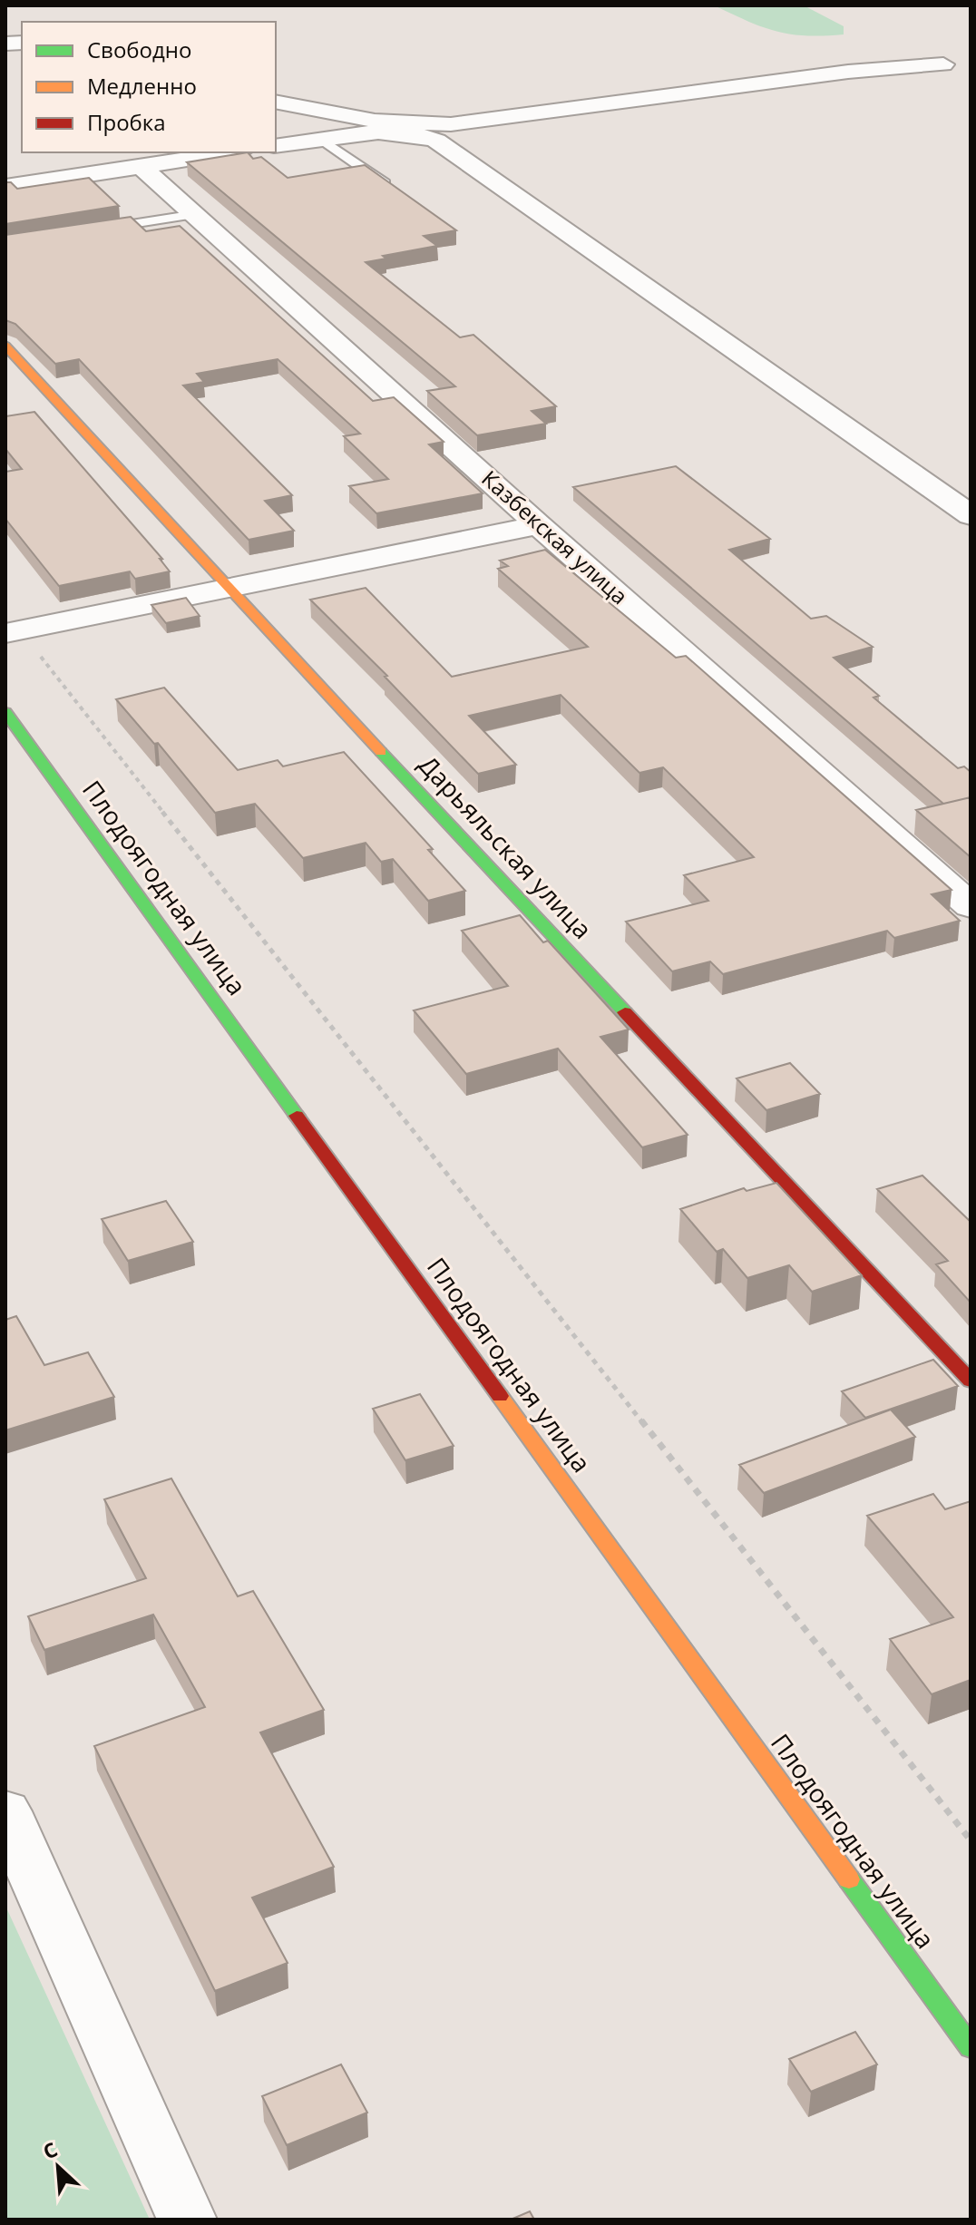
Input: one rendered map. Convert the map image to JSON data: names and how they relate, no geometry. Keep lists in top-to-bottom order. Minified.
{"streets":{"street":["Казбекская улица","Дарьяльская улица","Плодоягодная улица"]},"legend":["Свободно","Медленно","Пробка"],"north":"top left"}
